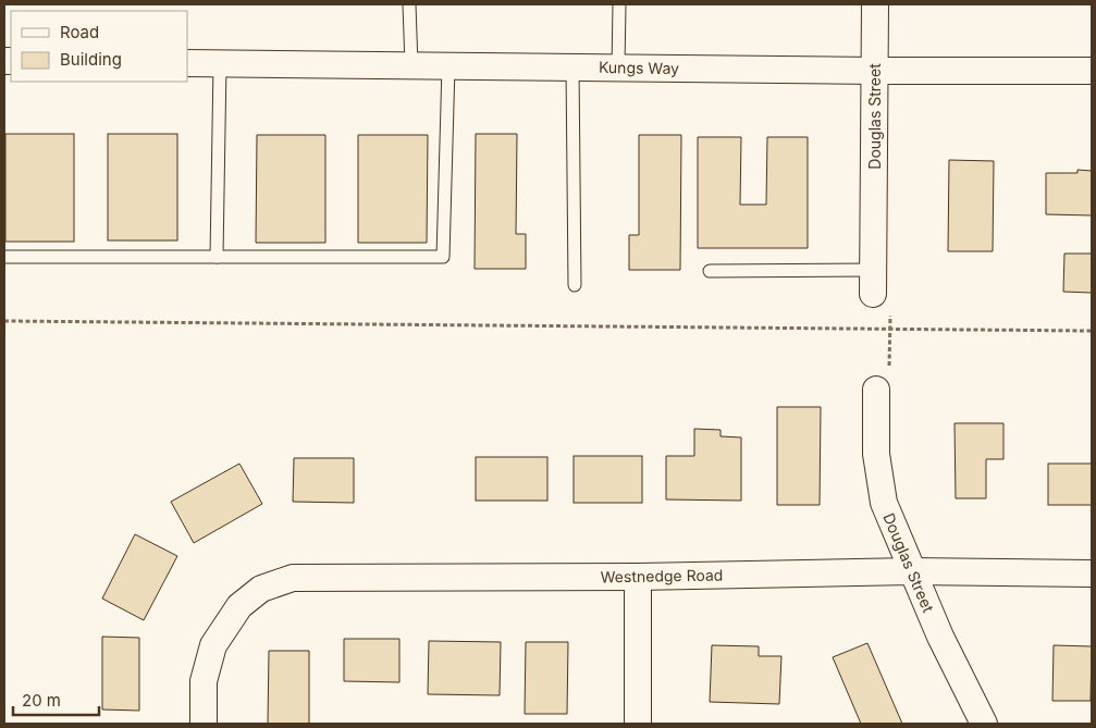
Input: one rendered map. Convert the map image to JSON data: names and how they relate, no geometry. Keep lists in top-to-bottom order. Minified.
{"streets":{"street":["Kungs Way","Douglas Street","Westnedge Road"]},"crossings":[["Kungs Way","Douglas Street"],["Douglas Street","Westnedge Road"]],"legend":["Road","Building"],"scale_bar":"20 m"}
